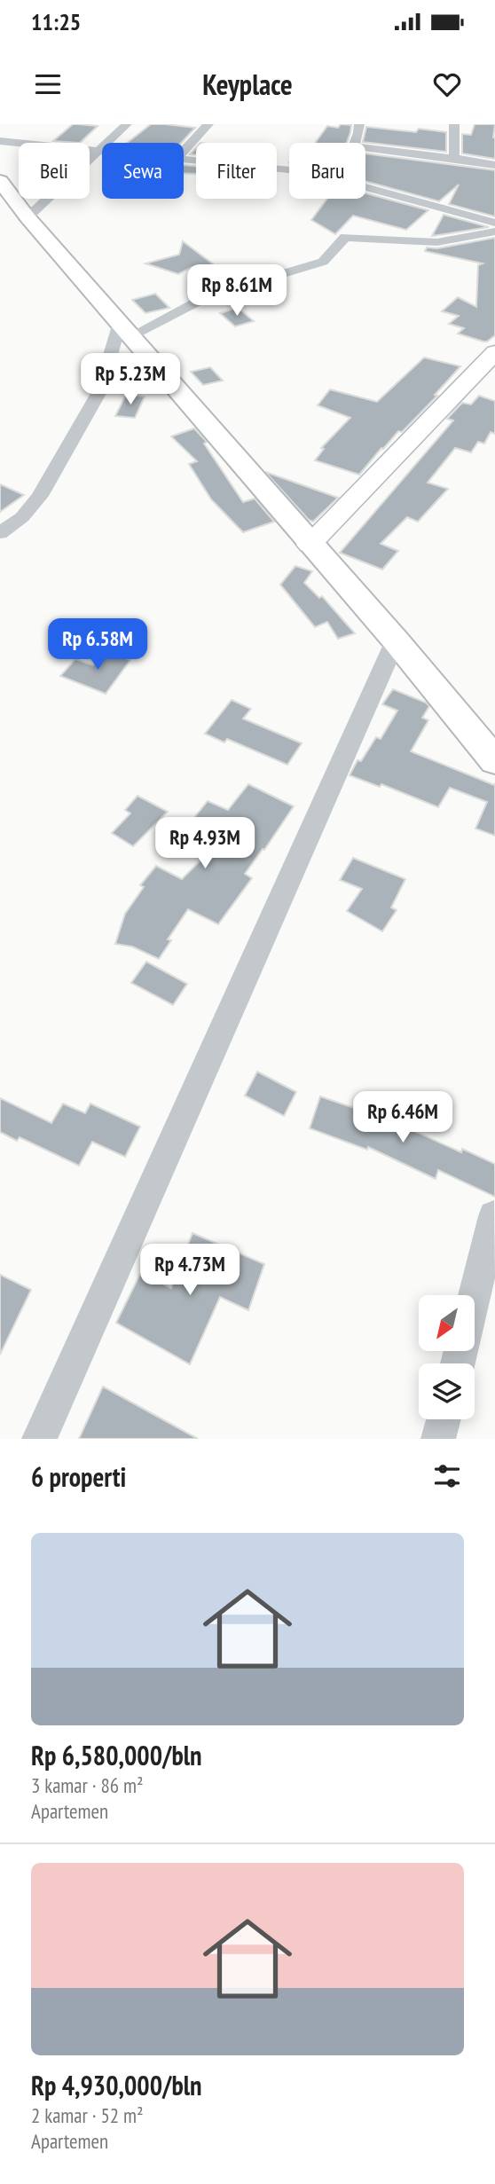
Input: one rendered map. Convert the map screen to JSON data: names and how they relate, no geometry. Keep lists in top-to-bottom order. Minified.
{"north":"bottom left","page":{"status":"11:25","header":"Keyplace","chip":["Beli","Sewa","Filter","Baru"],"price":["Rp 8.61M","Rp 5.23M","Rp 6.58M","Rp 4.93M","Rp 6.46M","Rp 4.73M"],"heading":"6 properti","list":[{"name":"Rp 6,580,000/bln","note":"3 kamar · 86 m² · Apartemen"},{"name":"Rp 4,930,000/bln","note":"2 kamar · 52 m² · Apartemen"}]}}
